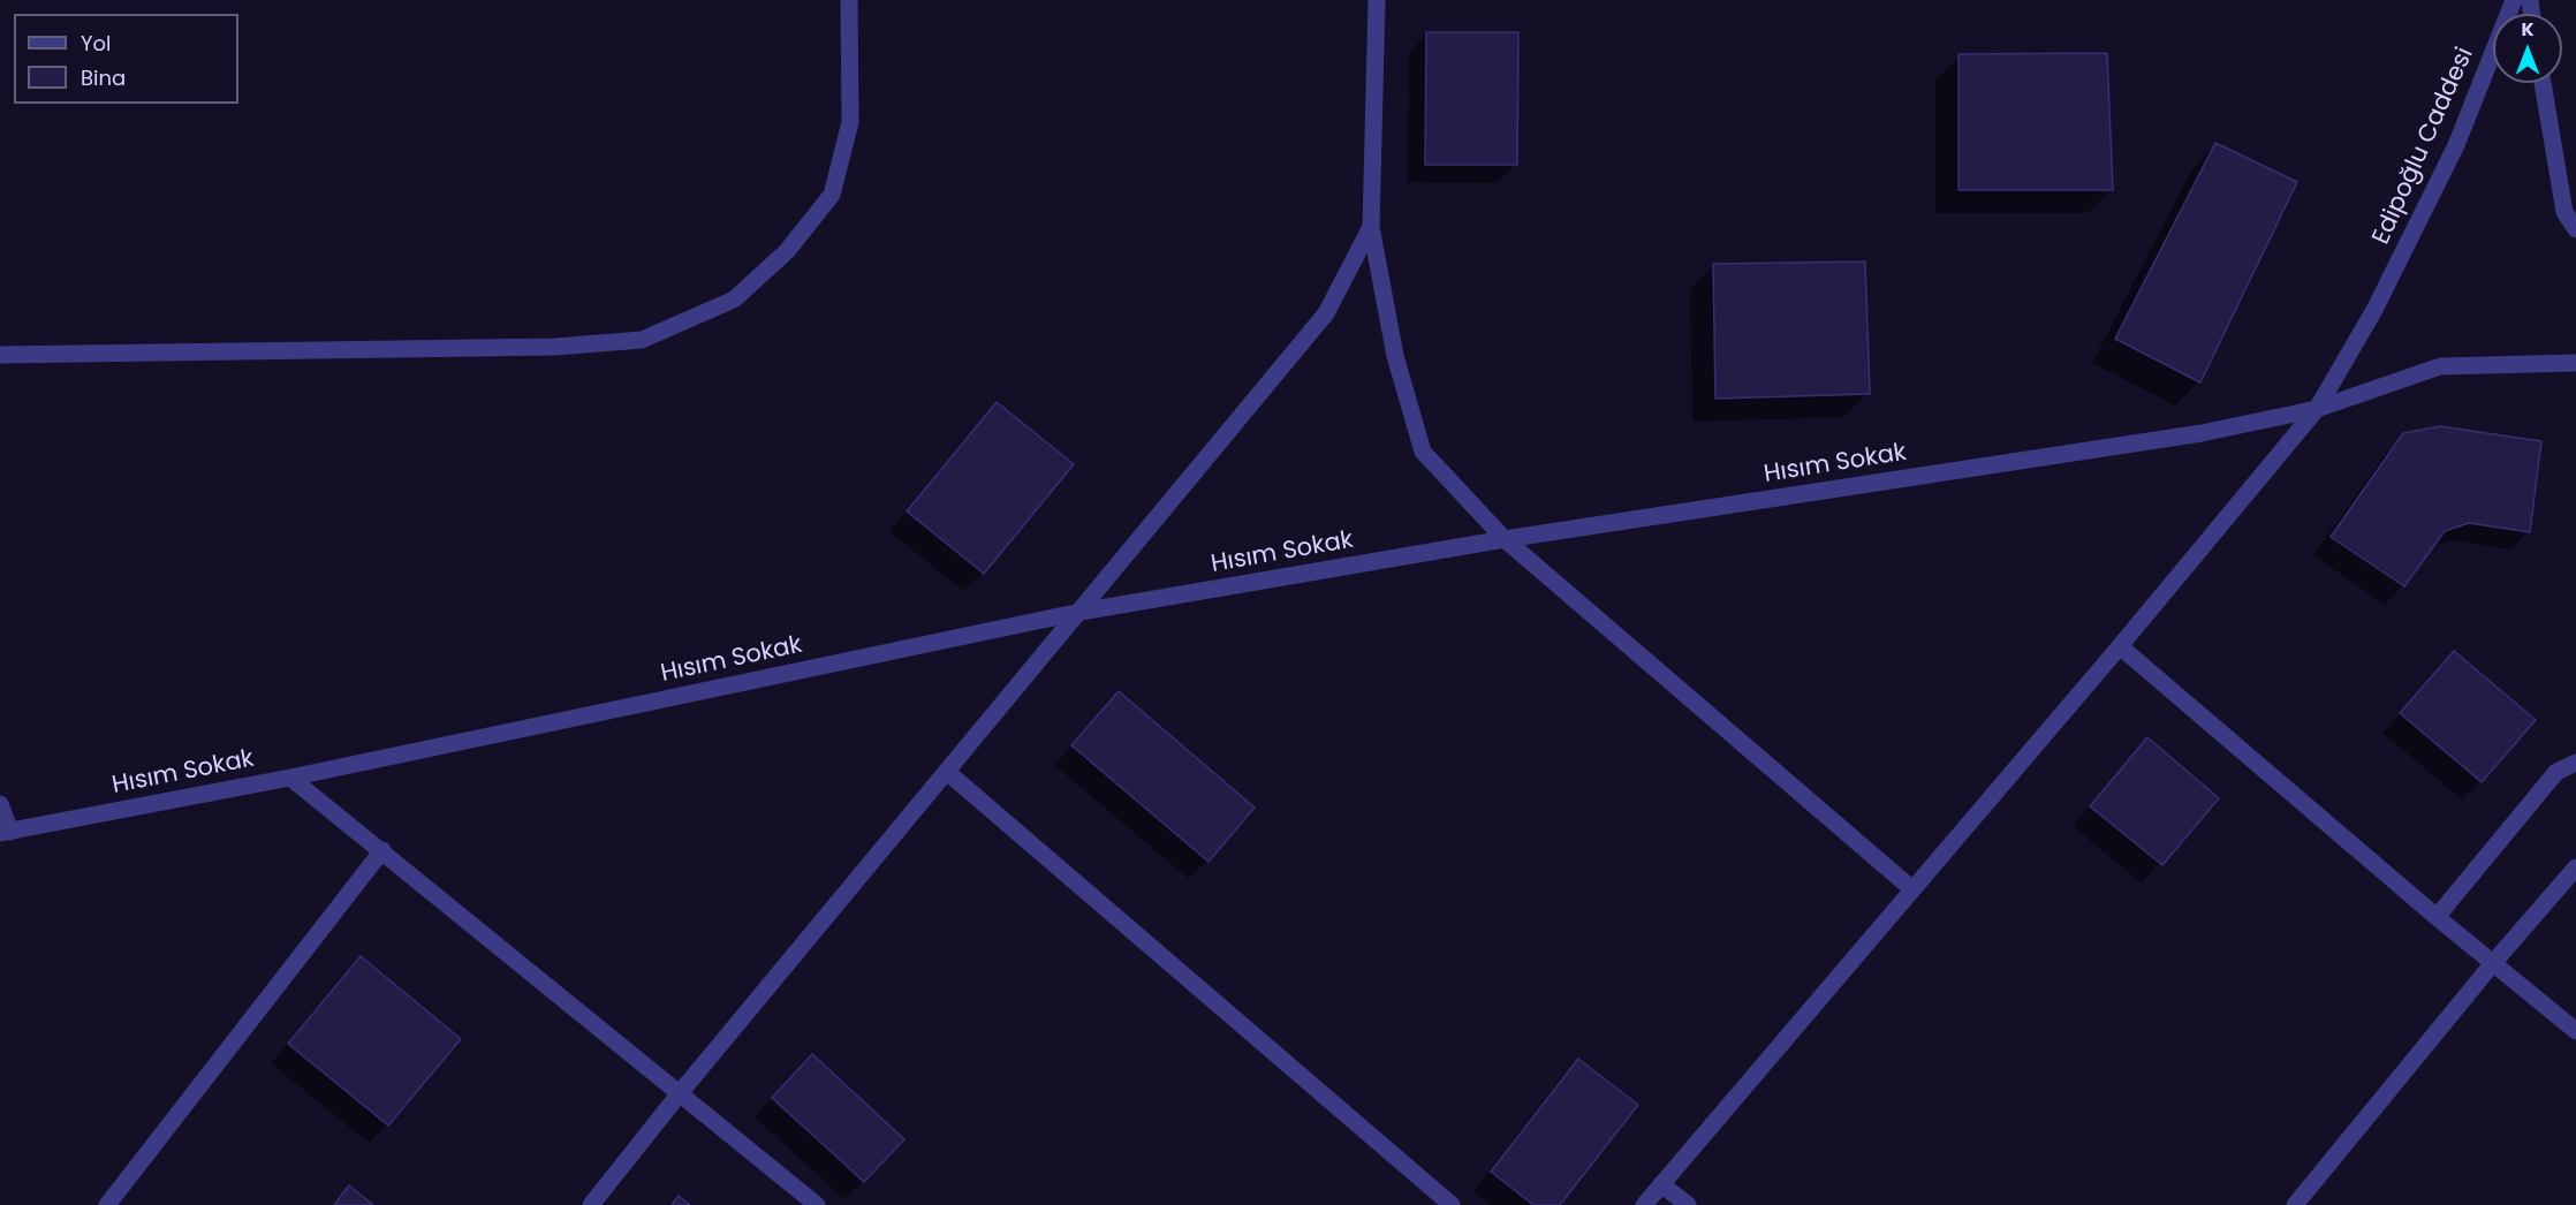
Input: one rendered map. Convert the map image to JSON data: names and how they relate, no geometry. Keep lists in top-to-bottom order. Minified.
{"streets":{"street":["Edipoğlu Caddesi","Hısım Sokak"]},"crossings":[["Edipoğlu Caddesi","Hısım Sokak"]],"legend":["Yol","Bina"],"north":"top"}
